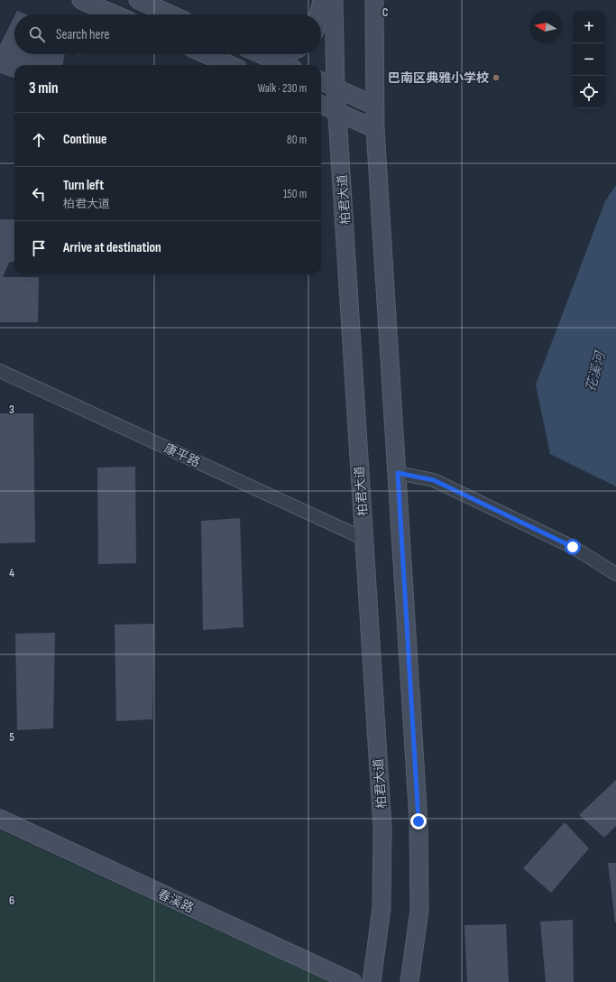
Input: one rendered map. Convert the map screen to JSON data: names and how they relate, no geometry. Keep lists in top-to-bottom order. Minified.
{"streets":{"main road":["柏君大道","春溪路"],"street":["康平路"]},"crossings":[["柏君大道","康平路"]],"water":["花溪河"],"places":["巴南区典雅小学校"],"north":"left","page":{"map_buttons":["+","−"],"search":"Search here","heading":["3 min","Walk · 230 m"],"list":[["Continue","80 m"],["Turn left","柏君大道","150 m"],"Arrive at destination"]},"grid":{"columns":["C"],"rows":["3","4","5","6"]}}
